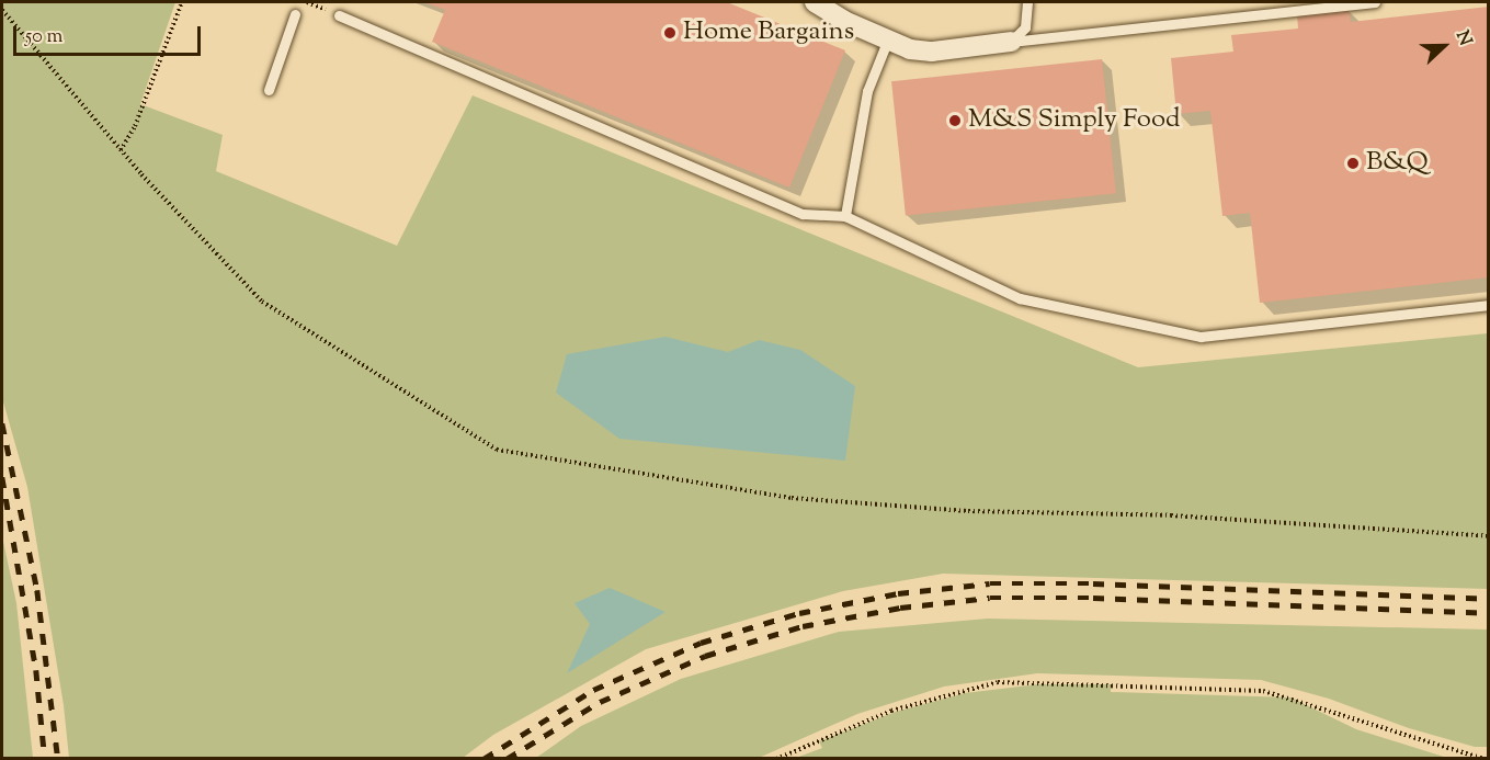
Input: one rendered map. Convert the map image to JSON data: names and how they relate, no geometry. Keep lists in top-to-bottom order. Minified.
{"places":["Home Bargains","M&S Simply Food","B&Q"],"scale_bar":"50 m","north":"right"}
